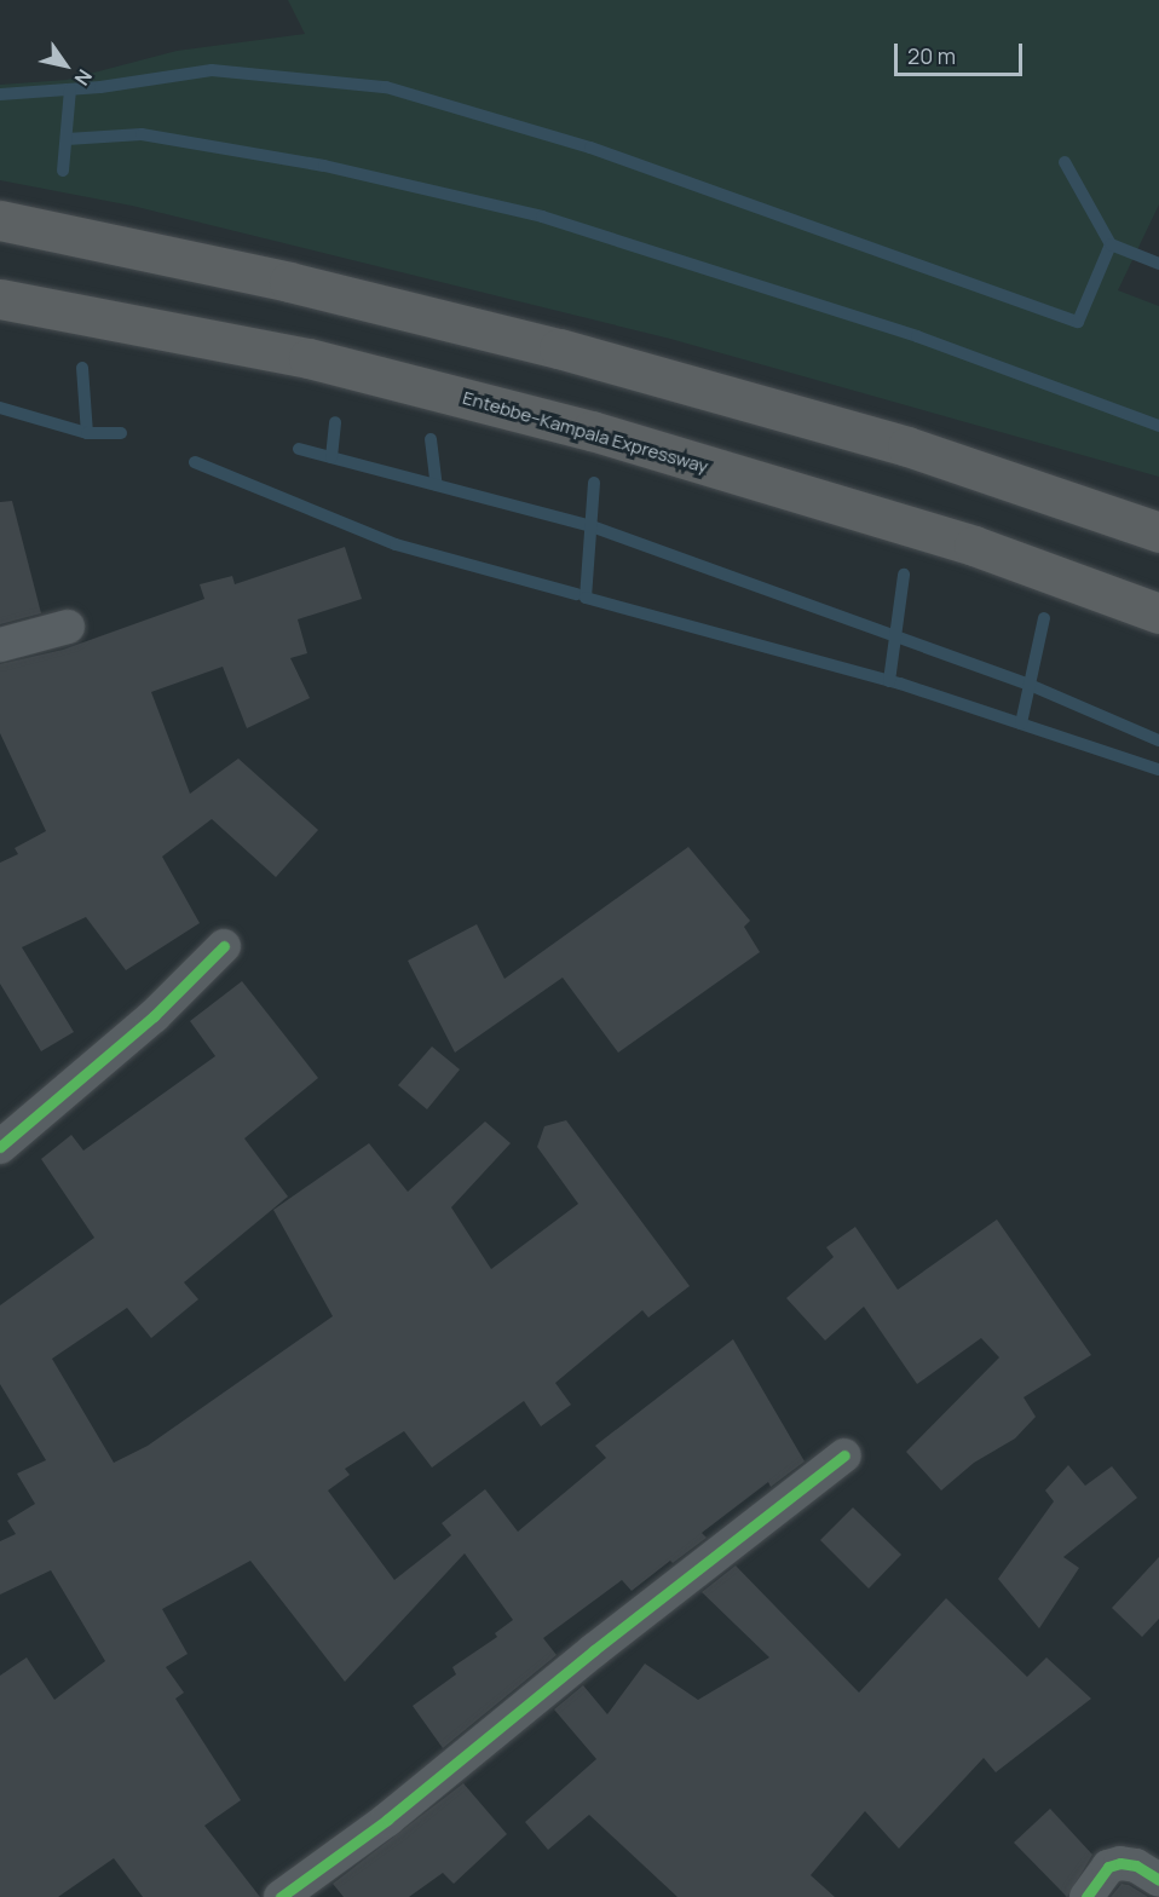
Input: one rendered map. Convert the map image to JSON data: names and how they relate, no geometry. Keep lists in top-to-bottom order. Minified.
{"streets":{"highway":["Entebbe–Kampala Expressway"]},"scale_bar":"20 m","north":"bottom right"}
